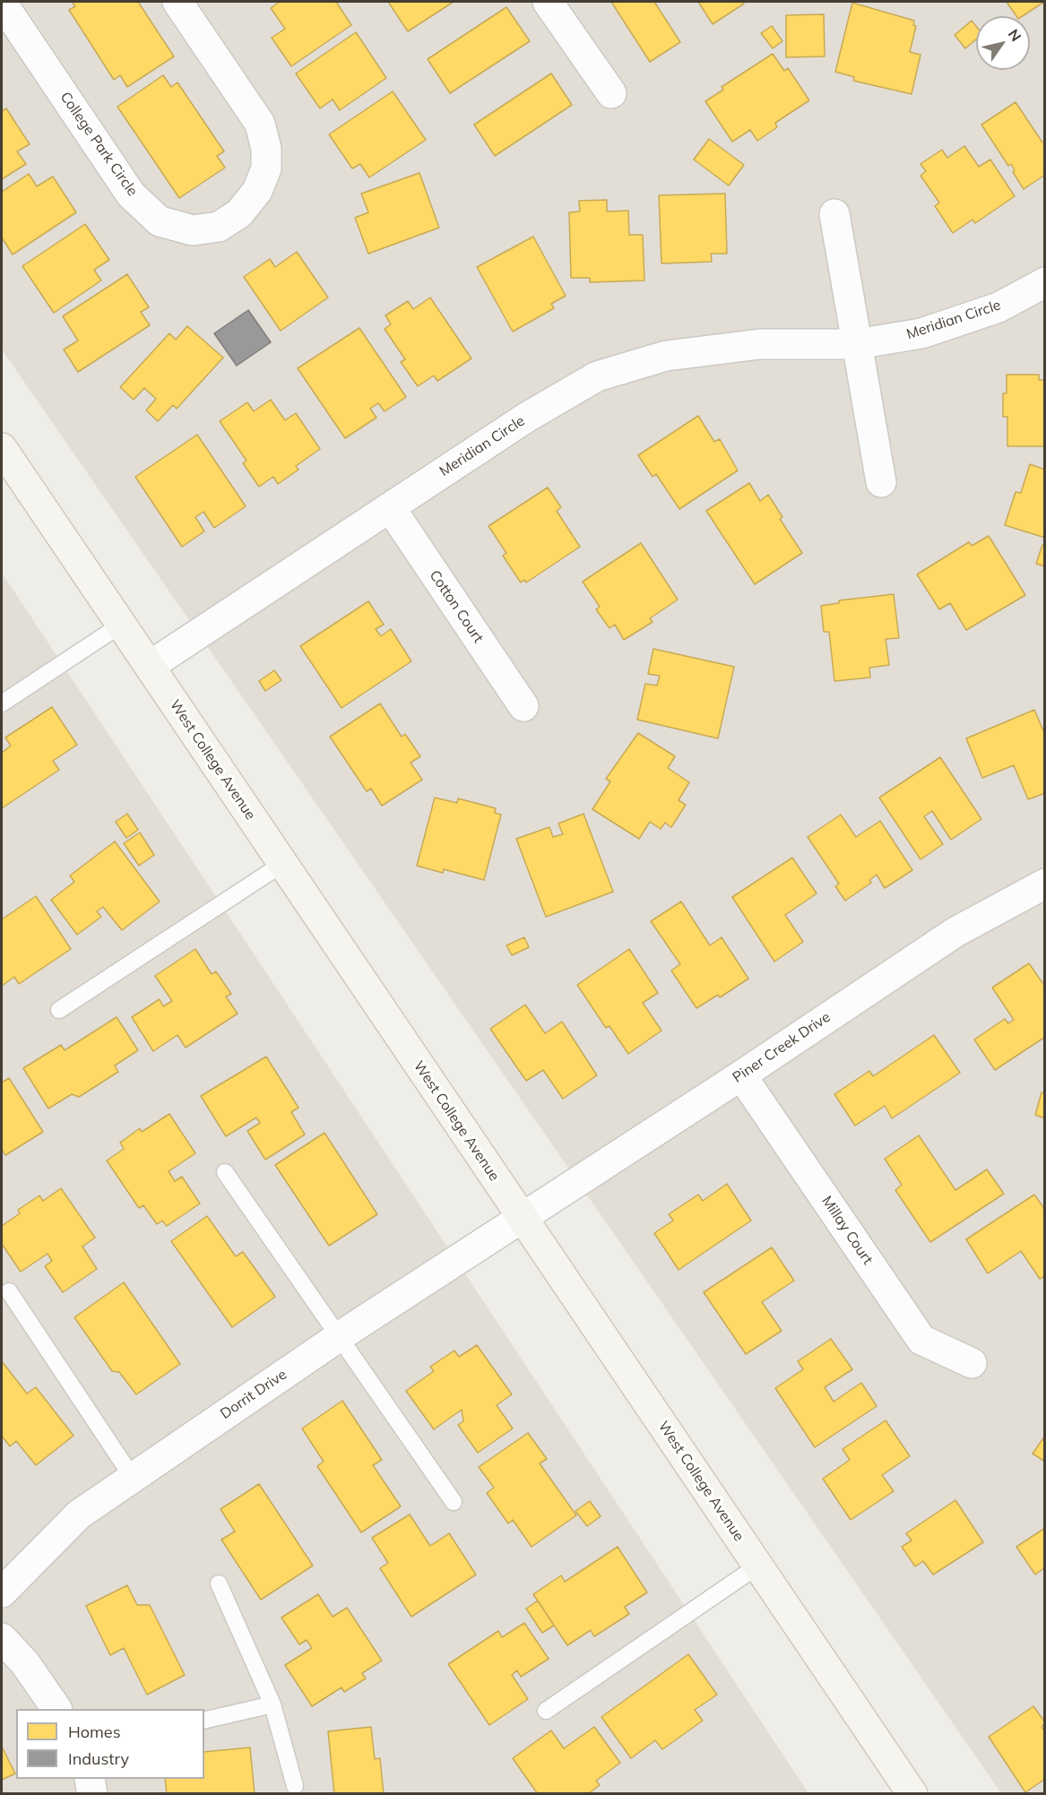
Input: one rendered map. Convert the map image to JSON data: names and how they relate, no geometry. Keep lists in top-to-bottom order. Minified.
{"streets":{"main road":["West College Avenue"],"street":["College Park Circle","Meridian Circle","Cotton Court","Piner Creek Drive","Millay Court","Dorrit Drive"]},"crossings":[["Meridian Circle","Cotton Court"],["Meridian Circle","West College Avenue"],["West College Avenue","Piner Creek Drive"],["West College Avenue","Dorrit Drive"],["Piner Creek Drive","Millay Court"],["Piner Creek Drive","Dorrit Drive"]],"legend":["Homes","Industry"],"north":"top right"}
